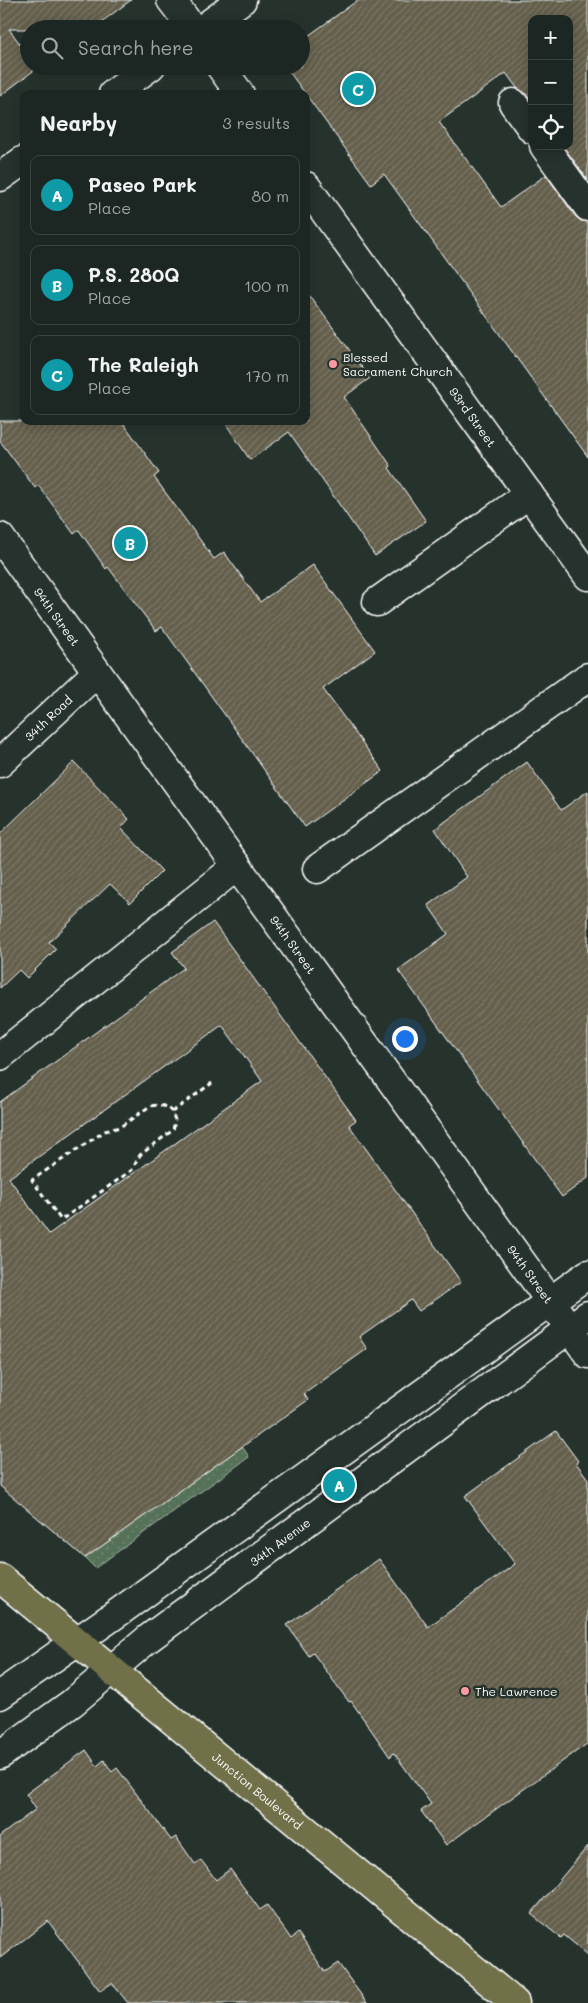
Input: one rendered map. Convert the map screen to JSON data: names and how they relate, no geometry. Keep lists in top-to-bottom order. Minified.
{"streets":{"main road":["Junction Boulevard"],"street":["93rd Street","94th Street","34th Road","34th Avenue"]},"crossings":[["94th Street","34th Road"],["94th Street","34th Avenue"],["34th Avenue","Junction Boulevard"]],"places":["Blessed Sacrament Church","The Lawrence"],"page":{"map_buttons":["+","−"],"search":"Search here","pins":["C","B","A"],"heading":["Nearby","3 results"],"list":[{"mark":"A","name":"Paseo Park","note":"Place","value":"80 m"},{"mark":"B","name":"P.S. 280Q","note":"Place","value":"100 m"},{"mark":"C","name":"The Raleigh","note":"Place","value":"170 m"}]}}
